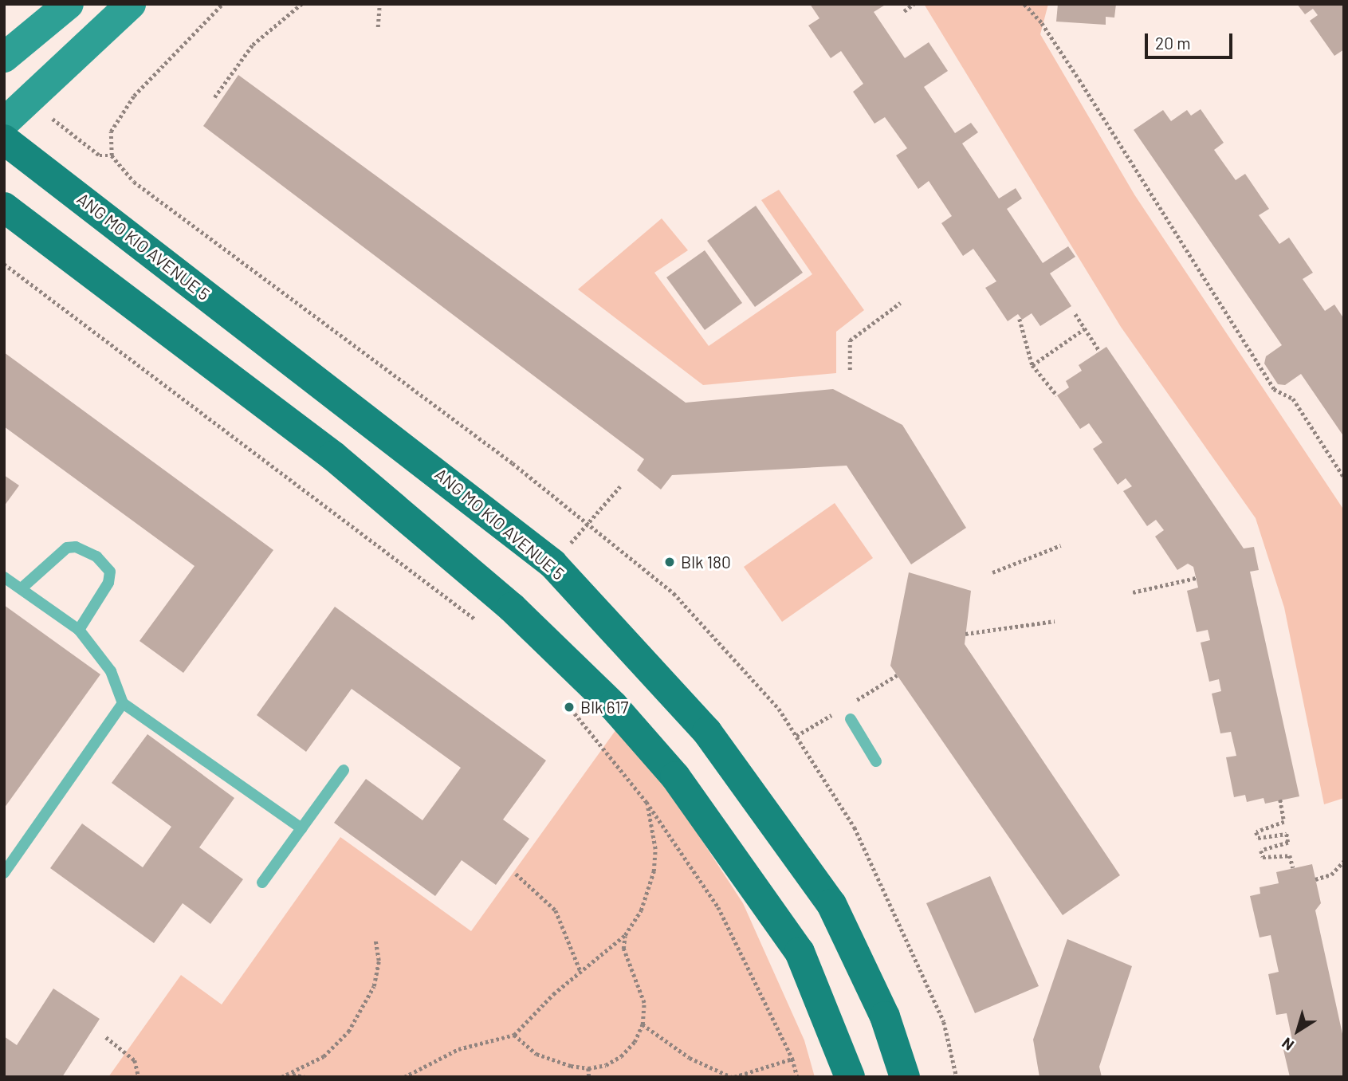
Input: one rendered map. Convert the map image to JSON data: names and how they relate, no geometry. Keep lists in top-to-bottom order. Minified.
{"streets":{"main road":["ANG MO KIO AVENUE 5"]},"places":["Blk 180","Blk 617"],"scale_bar":"20 m","north":"bottom left"}
